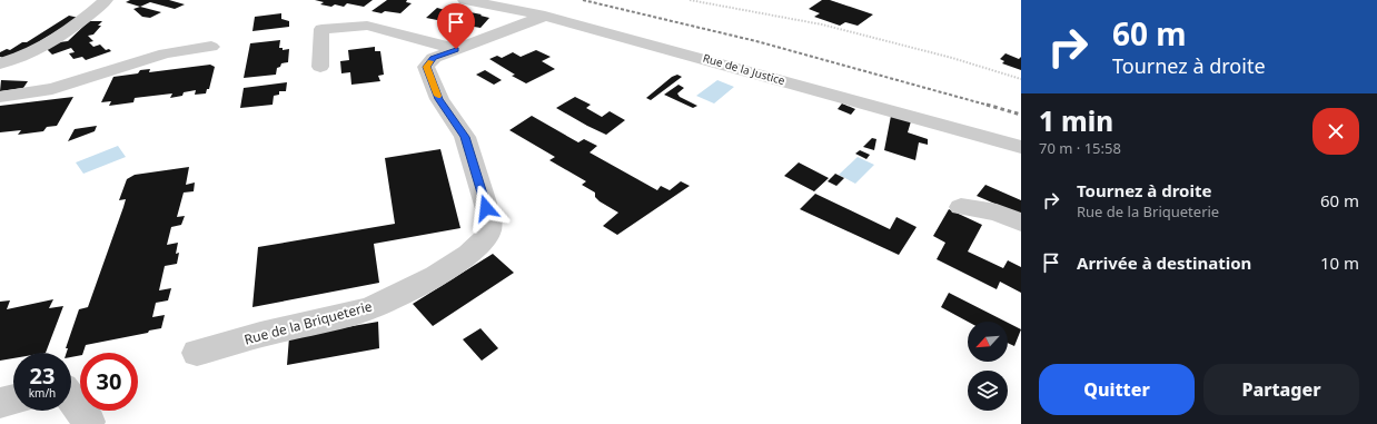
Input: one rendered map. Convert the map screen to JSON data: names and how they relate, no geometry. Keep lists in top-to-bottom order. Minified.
{"streets":{"street":["Rue de la Justice","Rue de la Briqueterie"]},"crossings":[["Rue de la Justice","Rue de la Briqueterie"]],"north":"bottom left","page":{"turn":["60 m","Tournez à droite"],"heading":["1 min","70 m · 15:58"],"list":[{"name":"Tournez à droite","note":"Rue de la Briqueterie","value":"60 m"},{"name":"Arrivée à destination","value":"10 m"}],"speed":"23 km/h","limit":"30","buttons":["Quitter","Partager"]}}
